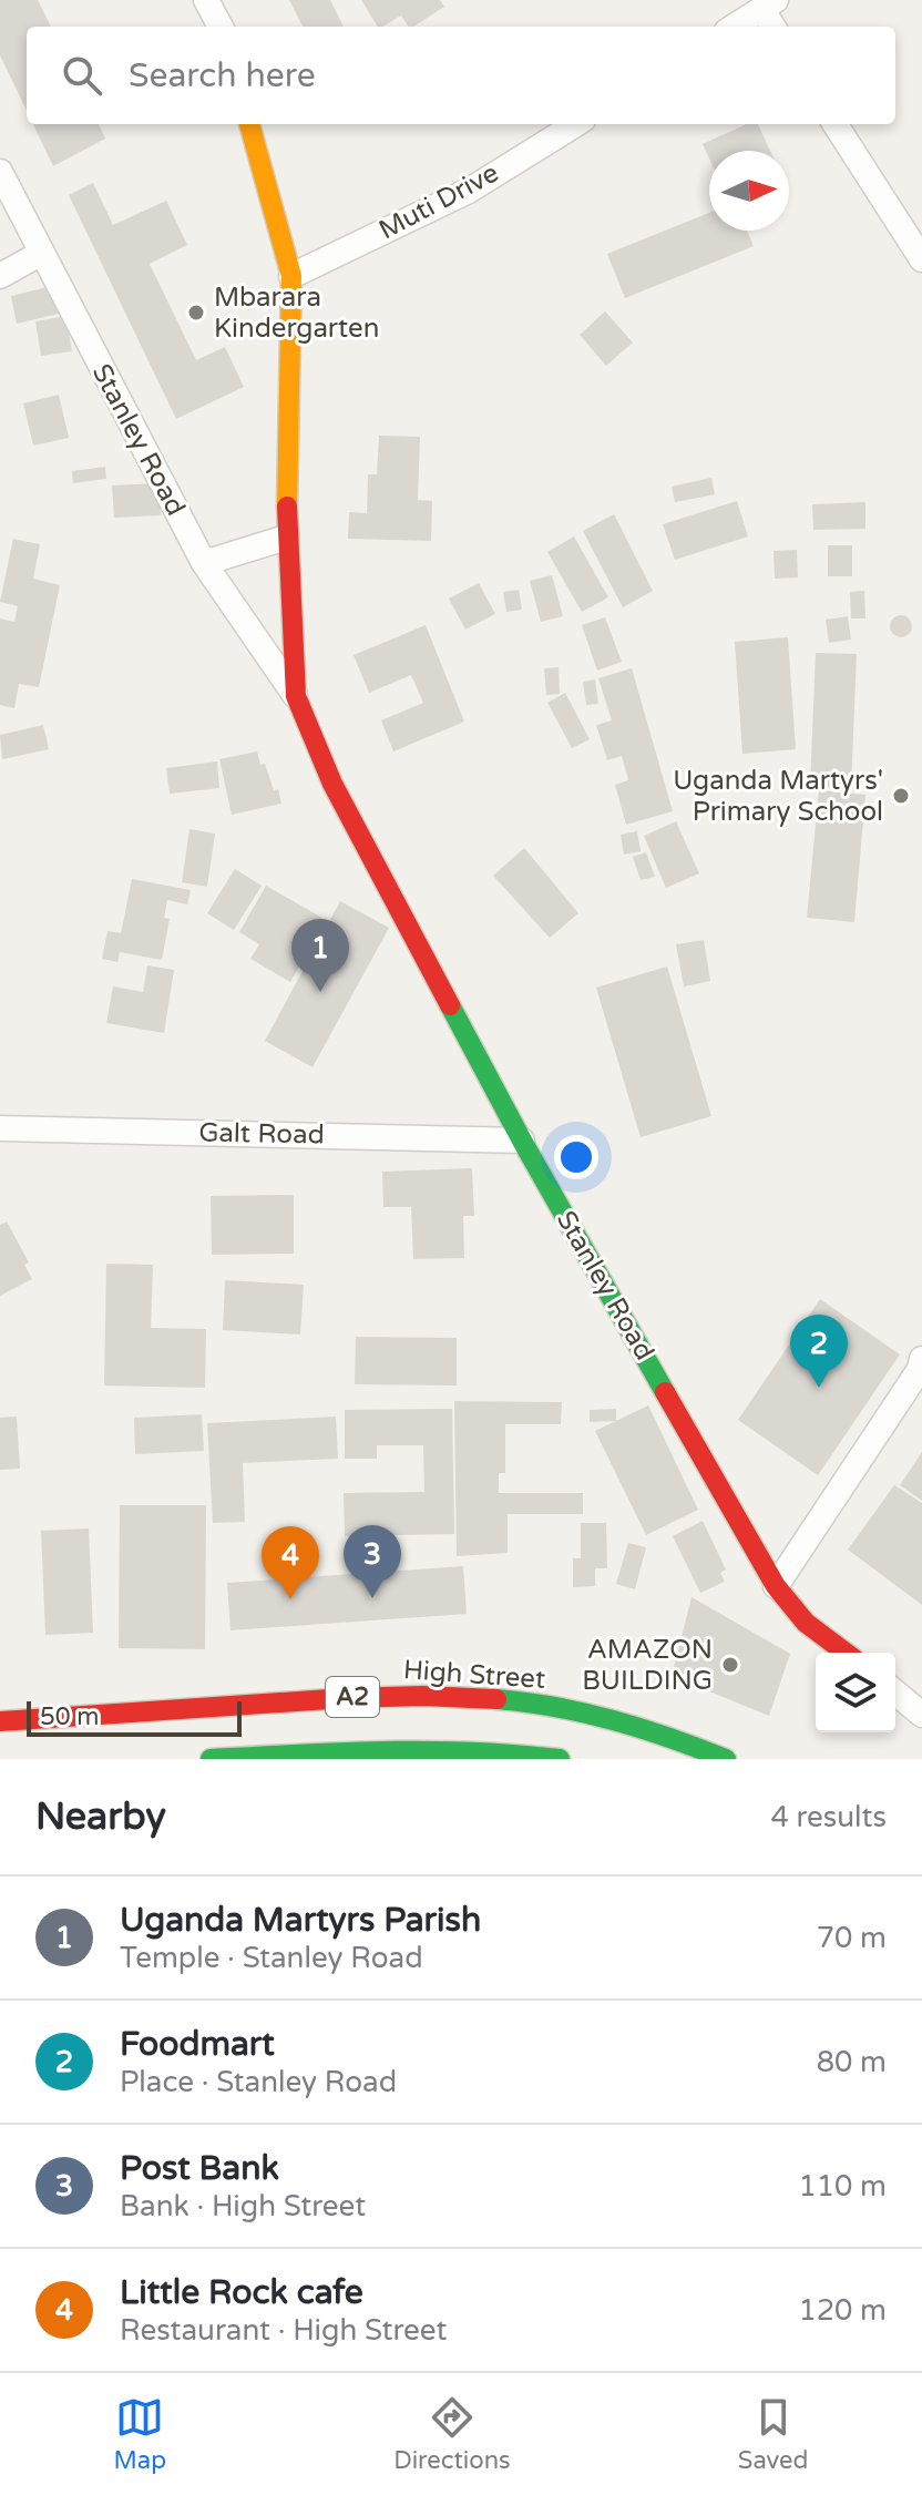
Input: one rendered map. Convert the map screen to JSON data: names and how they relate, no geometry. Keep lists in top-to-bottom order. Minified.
{"streets":{"street":["Muti Drive","Stanley Road","Galt Road","High Street","A2"]},"crossings":[["Muti Drive","Stanley Road"],["Stanley Road","Galt Road"]],"places":["Mbarara Kindergarten","Uganda Martyrs' Primary School","AMAZON BUILDING"],"scale_bar":"50 m","north":"right","page":{"search":"Search here","pins":["1","2","3","4"],"scale":"50 m","heading":["Nearby","4 results"],"list":[{"mark":"1","name":"Uganda Martyrs Parish","note":"Temple · Stanley Road","value":"70 m"},{"mark":"2","name":"Foodmart","note":"Place · Stanley Road","value":"80 m"},{"mark":"3","name":"Post Bank","note":"Bank · High Street","value":"110 m"},{"mark":"4","name":"Little Rock cafe","note":"Restaurant · High Street","value":"120 m"}],"nav":["Map","Directions","Saved"]}}
